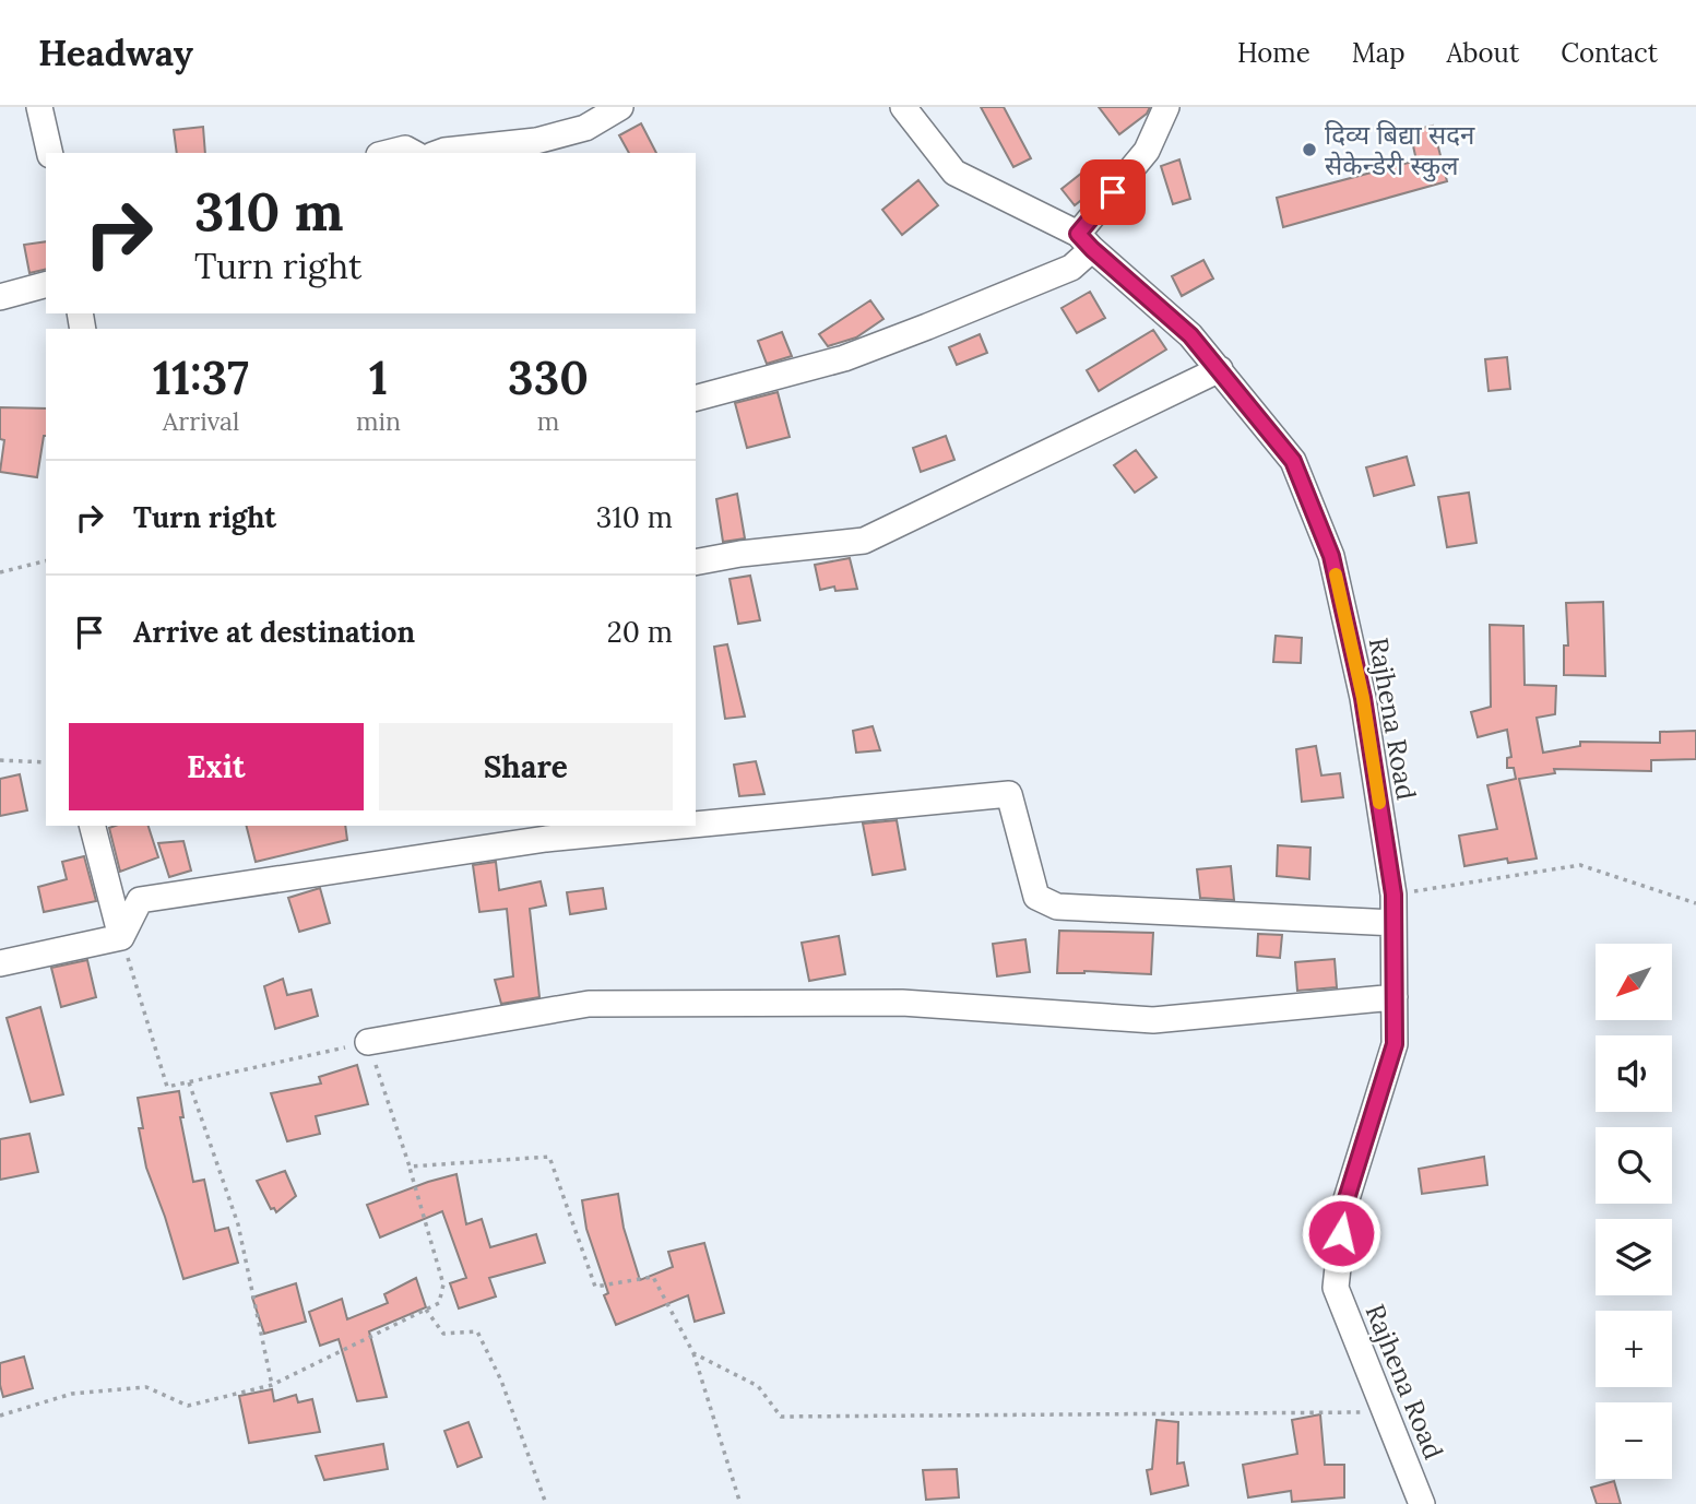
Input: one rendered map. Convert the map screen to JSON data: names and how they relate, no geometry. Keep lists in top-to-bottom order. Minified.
{"streets":{"street":["Rajhena Road"]},"places":["दिव्य बिद्या सदन सेकेन्डेरी स्कुल"],"north":"bottom left","page":{"header":"Headway","nav":["Home","Map","About","Contact"],"turn":["310 m","Turn right"],"eta":["11:37","Arrival","1","min","330","m"],"list":[{"name":"Turn right","value":"310 m"},{"name":"Arrive at destination","value":"20 m"}],"buttons":["Exit","Share"],"map_buttons":["+","−"]}}
